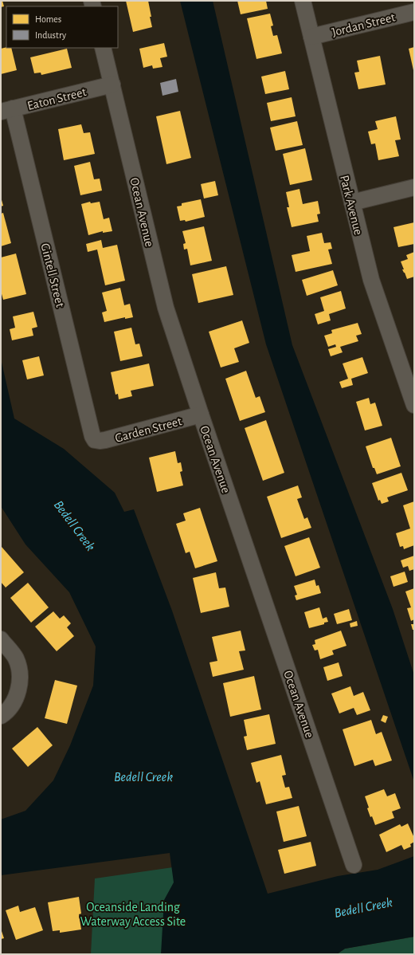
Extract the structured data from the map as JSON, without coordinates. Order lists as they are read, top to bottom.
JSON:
{
  "streets": {
    "street": [
      "Jordan Street",
      "Eaton Street",
      "Park Avenue",
      "Ocean Avenue",
      "Gintell Street",
      "Garden Street"
    ]
  },
  "crossings": [
    ["Jordan Street", "Park Avenue"],
    ["Eaton Street", "Ocean Avenue"],
    ["Eaton Street", "Gintell Street"],
    ["Ocean Avenue", "Garden Street"],
    ["Gintell Street", "Garden Street"]
  ],
  "water": ["Bedell Creek"],
  "parks": ["Oceanside Landing Waterway Access Site"],
  "legend": ["Homes", "Industry"]
}
